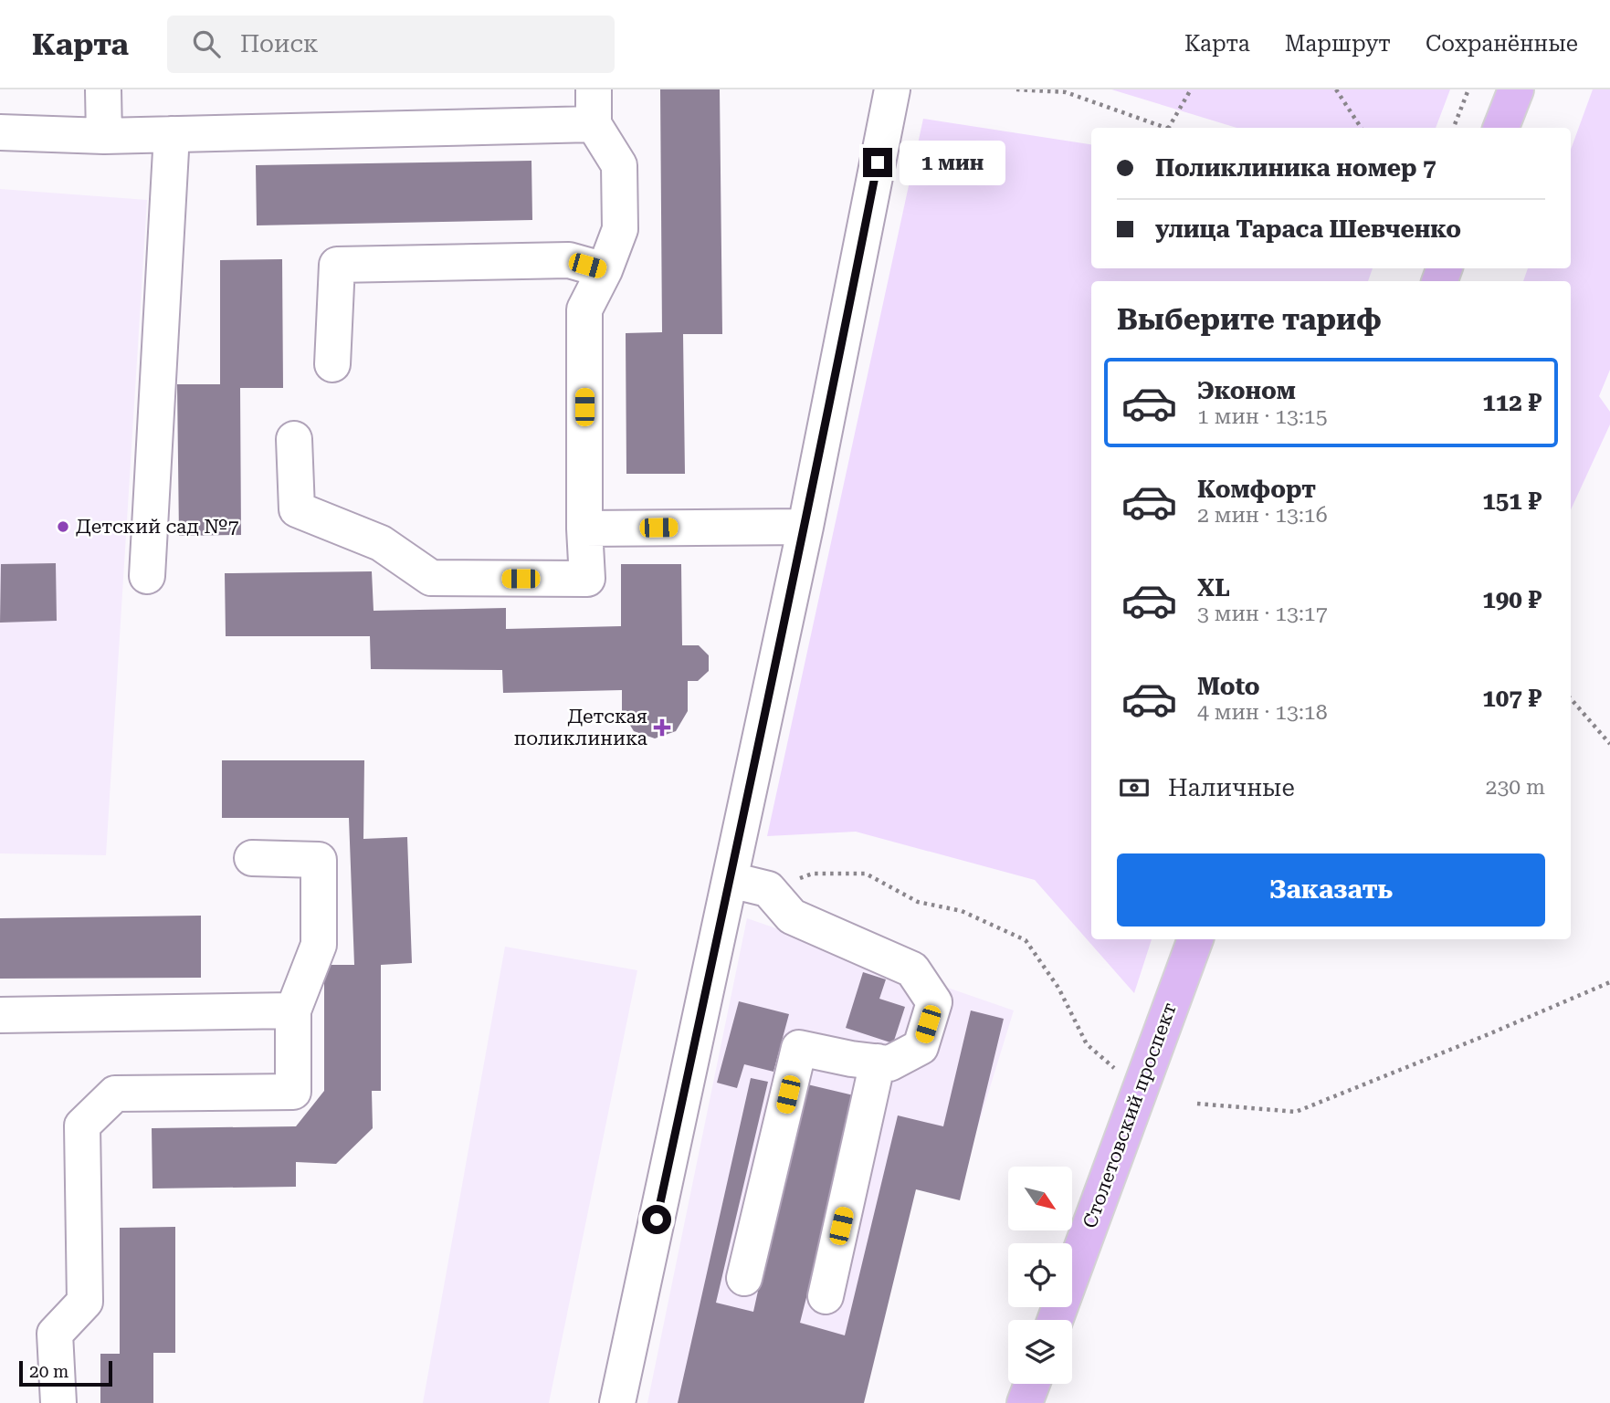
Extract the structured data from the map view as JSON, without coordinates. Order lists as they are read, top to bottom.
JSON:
{
  "streets": {
    "main road": ["Столетовский проспект"]
  },
  "places": {
    "other": ["Детский сад №7"],
    "health": ["Детская поликлиника"]
  },
  "scale_bar": "20 m",
  "north": "bottom right",
  "page": {
    "header": "Карта",
    "search": "Поиск",
    "nav": ["Карта", "Маршрут", "Сохранённые"],
    "banner": ["Поликлиника номер 7", "улица Тараса Шевченко"],
    "bubble": "1 мин",
    "heading": "Выберите тариф",
    "list": [
      {
        "name": "Эконом",
        "note": "1 мин · 13:15",
        "value": "112 ₽"
      },
      {
        "name": "Комфорт",
        "note": "2 мин · 13:16",
        "value": "151 ₽"
      },
      {
        "name": "XL",
        "note": "3 мин · 13:17",
        "value": "190 ₽"
      },
      {
        "name": "Moto",
        "note": "4 мин · 13:18",
        "value": "107 ₽"
      }
    ],
    "pay": ["Наличные", "230 m"],
    "buttons": "Заказать",
    "scale": "20 m"
  }
}
